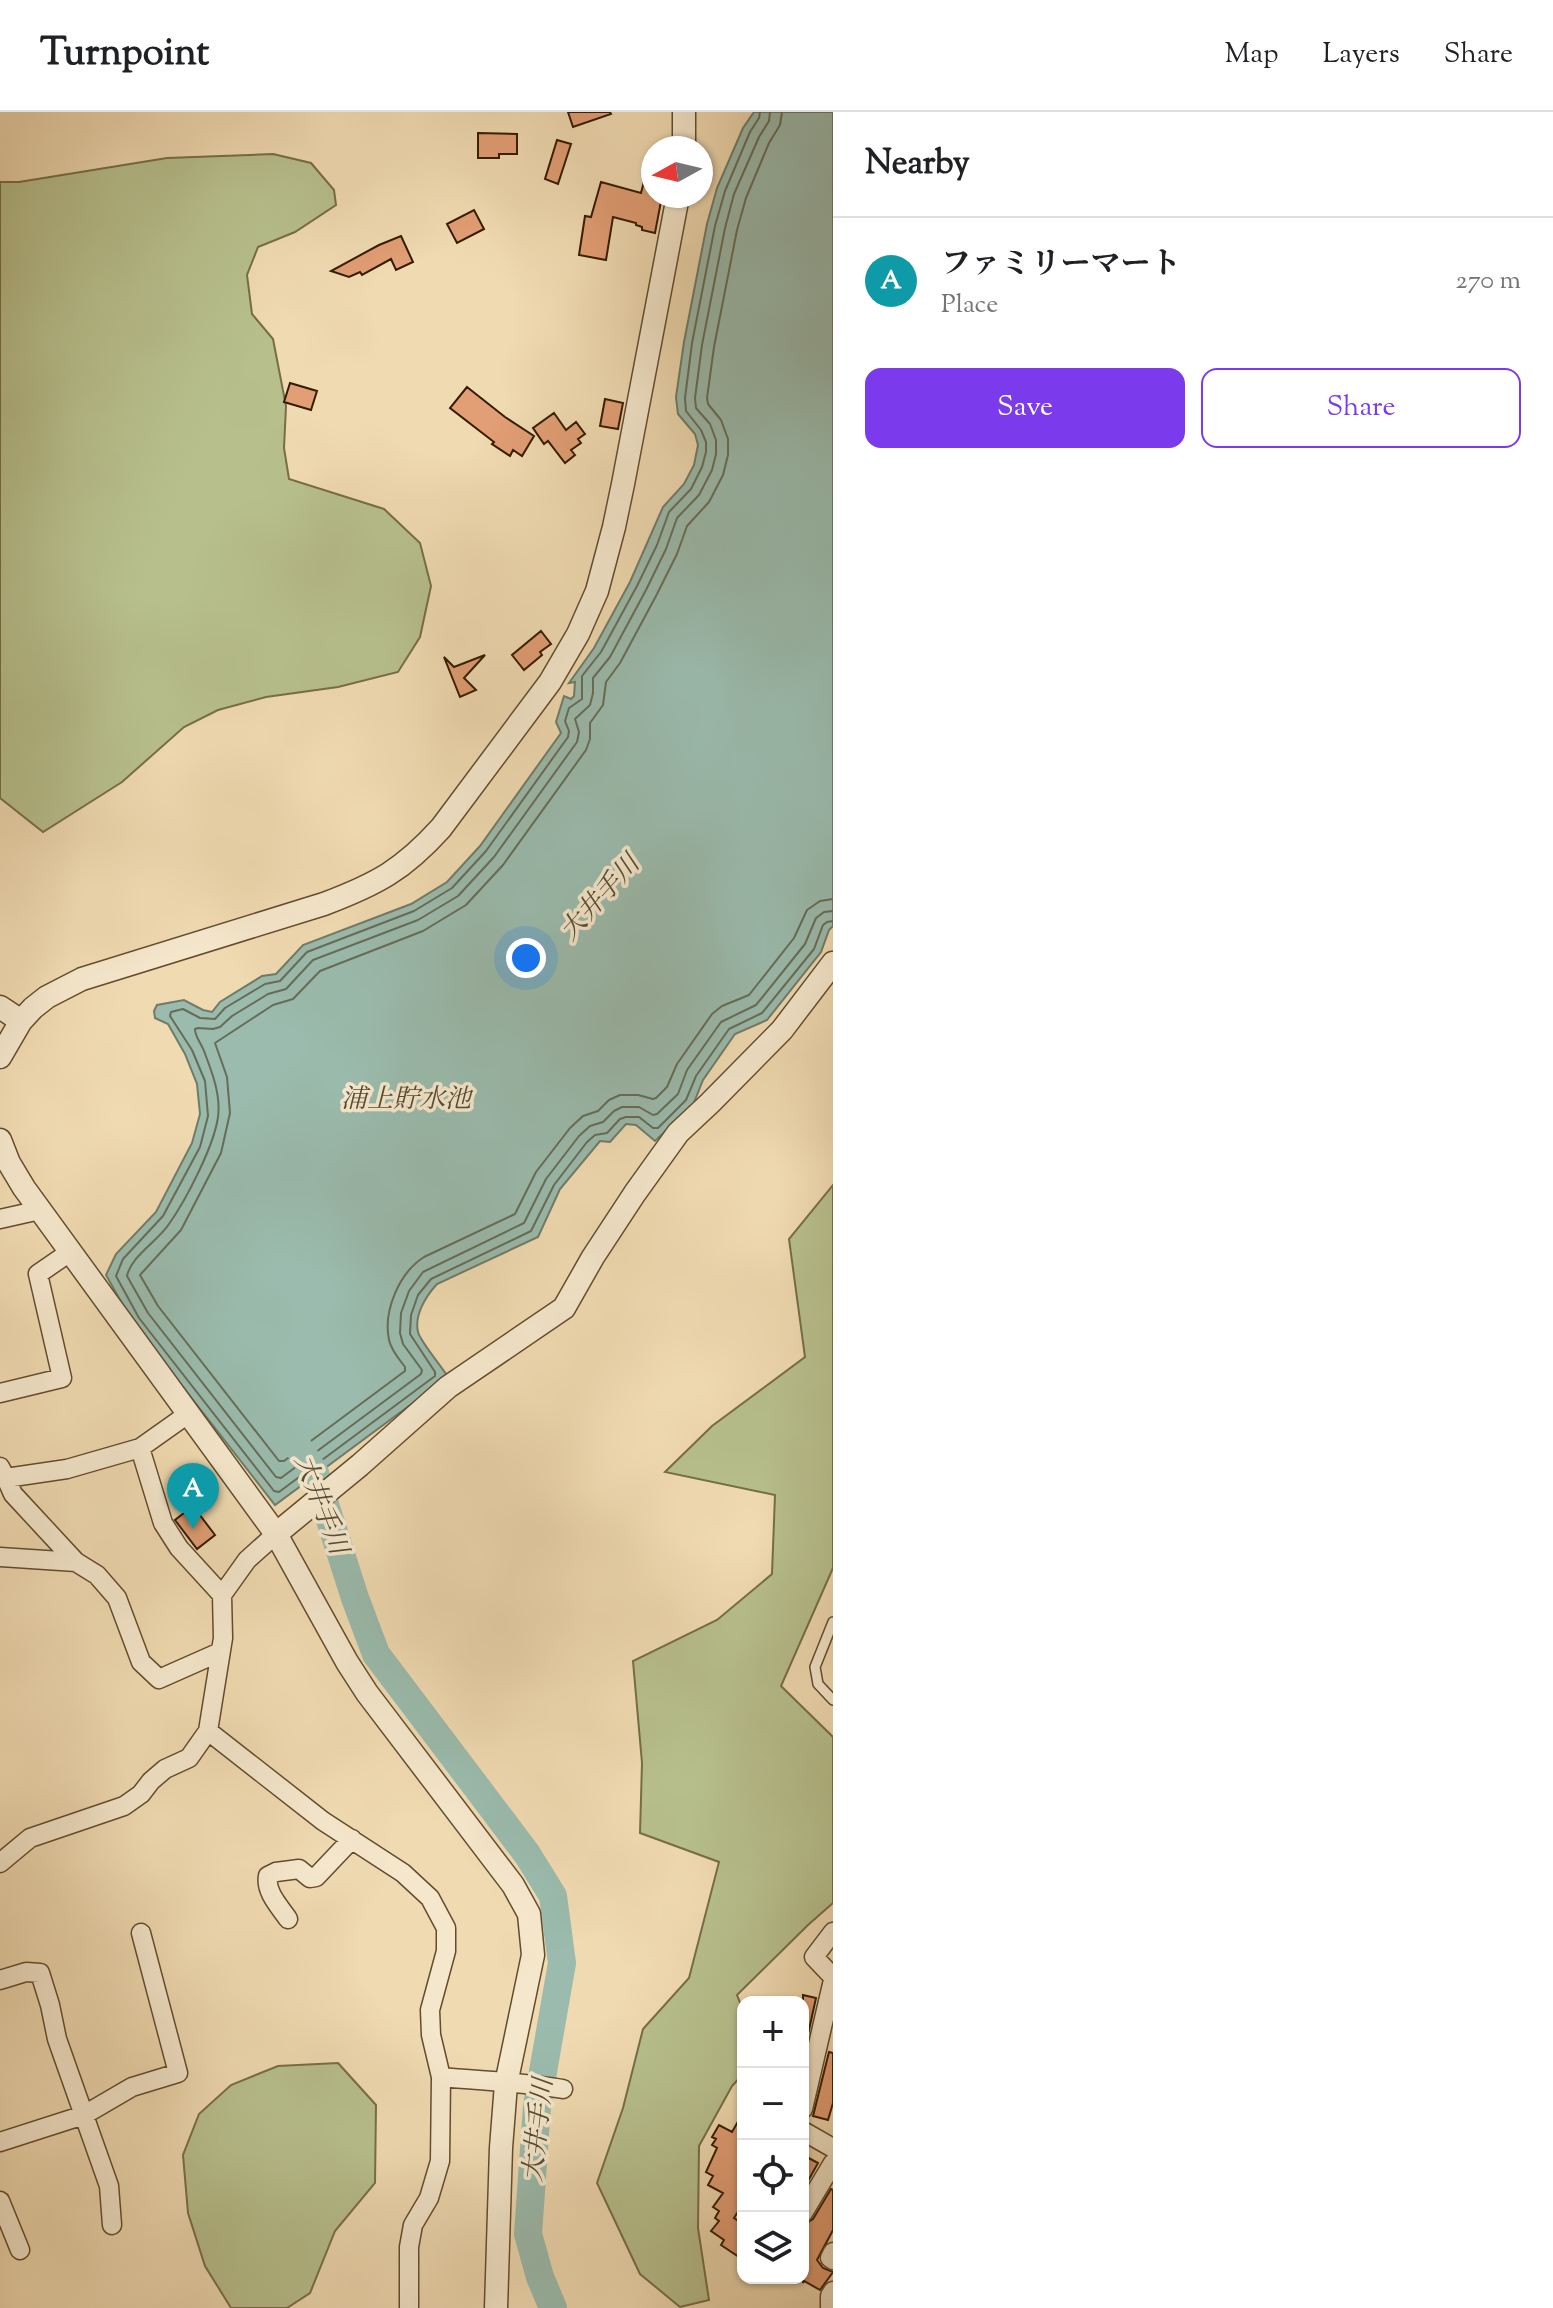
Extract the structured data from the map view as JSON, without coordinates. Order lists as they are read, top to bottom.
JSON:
{
  "water": ["大井手川", "浦上貯水池"],
  "north": "left",
  "page": {
    "header": "Turnpoint",
    "nav": ["Map", "Layers", "Share"],
    "heading": "Nearby",
    "list": [
      {
        "mark": "A",
        "name": "ファミリーマート",
        "note": "Place",
        "value": "270 m"
      }
    ],
    "buttons": ["Save", "Share"],
    "pins": "A",
    "map_buttons": ["+", "−"]
  }
}
